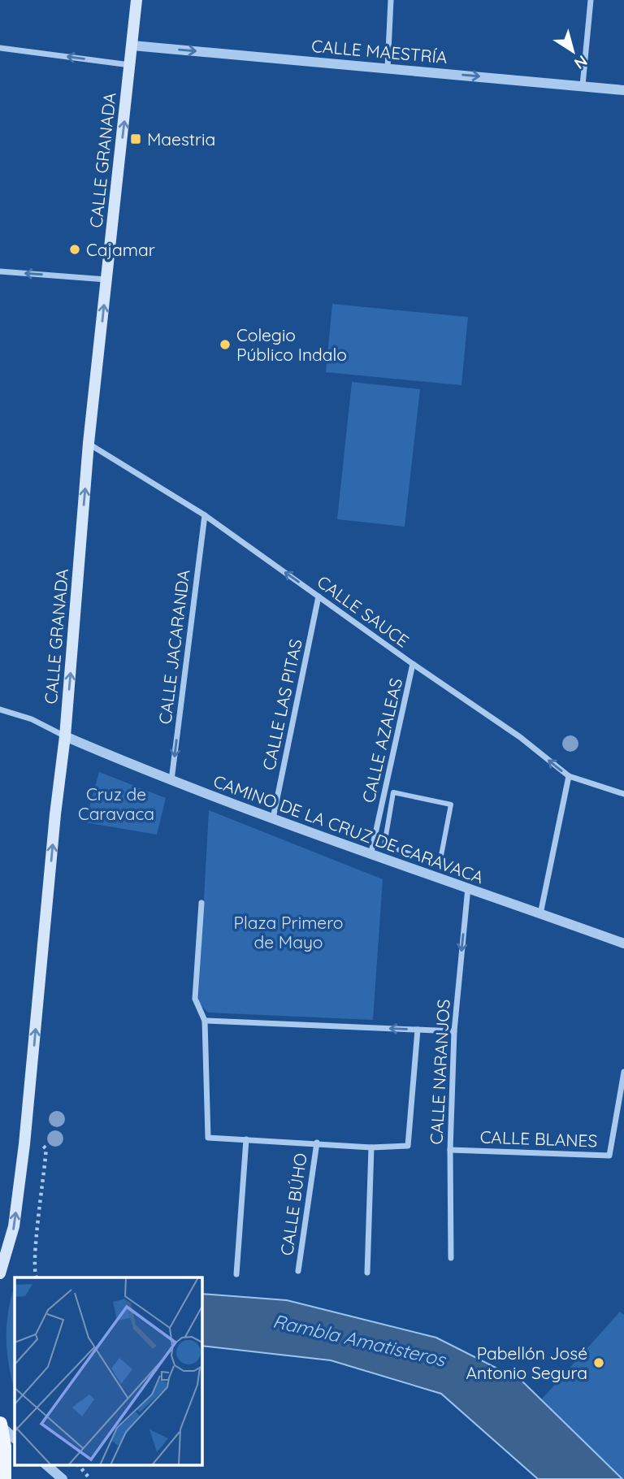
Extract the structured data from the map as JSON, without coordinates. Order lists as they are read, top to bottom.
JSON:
{
  "streets": {
    "main road": ["CALLE GRANADA"],
    "street": [
      "CALLE MAESTRÍA",
      "CALLE SAUCE",
      "CALLE JACARANDA",
      "CALLE LAS PITAS",
      "CALLE AZALEAS",
      "CAMINO DE LA CRUZ DE CARAVACA",
      "CALLE NARANJOS",
      "CALLE BLANES",
      "CALLE BÚHO"
    ]
  },
  "crossings": [
    ["CALLE MAESTRÍA", "CALLE GRANADA"],
    ["CALLE GRANADA", "CALLE SAUCE"],
    ["CALLE GRANADA", "CAMINO DE LA CRUZ DE CARAVACA"],
    ["CALLE SAUCE", "CALLE JACARANDA"],
    ["CALLE SAUCE", "CALLE LAS PITAS"],
    ["CALLE SAUCE", "CALLE AZALEAS"],
    ["CALLE JACARANDA", "CAMINO DE LA CRUZ DE CARAVACA"],
    ["CALLE LAS PITAS", "CAMINO DE LA CRUZ DE CARAVACA"],
    ["CALLE AZALEAS", "CAMINO DE LA CRUZ DE CARAVACA"],
    ["CAMINO DE LA CRUZ DE CARAVACA", "CALLE NARANJOS"],
    ["CALLE NARANJOS", "CALLE BLANES"]
  ],
  "one_way": [
    "CALLE MAESTRÍA",
    "CALLE GRANADA",
    "CALLE SAUCE",
    "CALLE JACARANDA",
    "CALLE NARANJOS"
  ],
  "water": ["Rambla Amatisteros"],
  "parks": ["Cruz de Caravaca", "Plaza Primero de Mayo"],
  "places": {
    "transit": ["Maestria"],
    "other": ["Cajamar", "Colegio Público Indalo", "Pabellón José Antonio Segura"]
  },
  "north": "bottom right"
}
